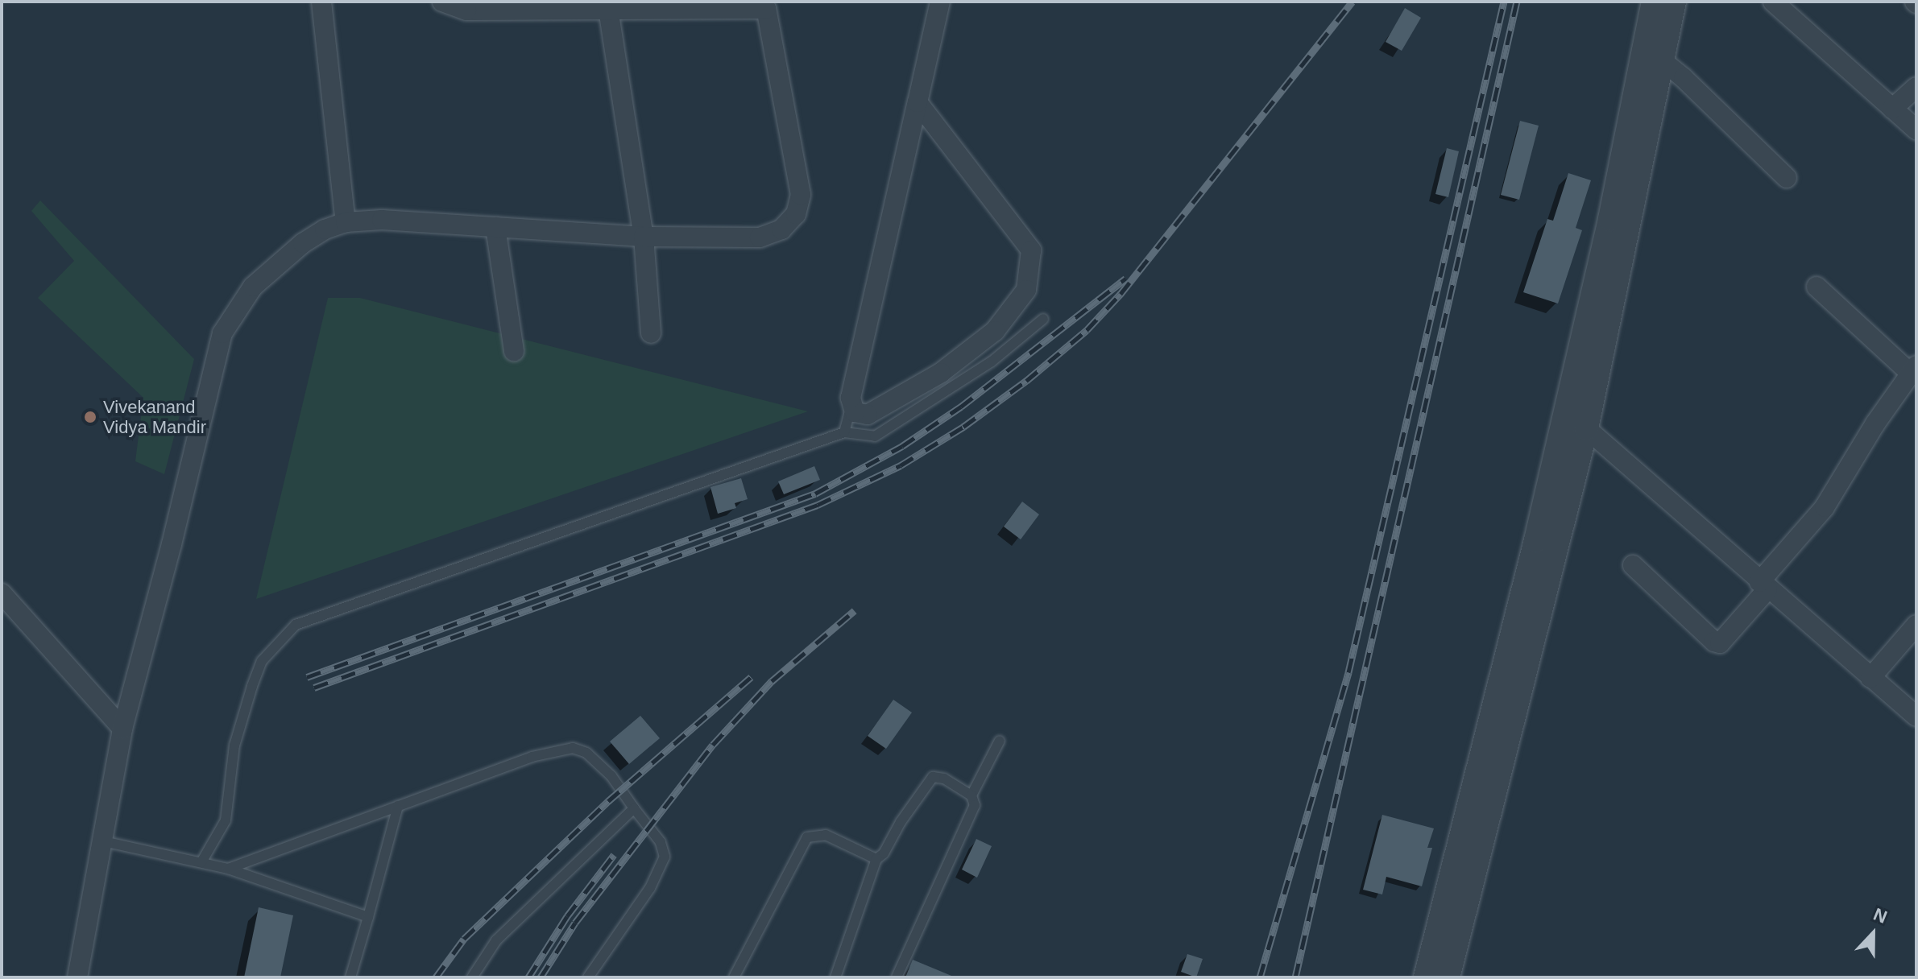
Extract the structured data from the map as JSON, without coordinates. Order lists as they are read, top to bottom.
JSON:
{
  "places": ["Vivekanand Vidya Mandir"],
  "north": "top"
}
